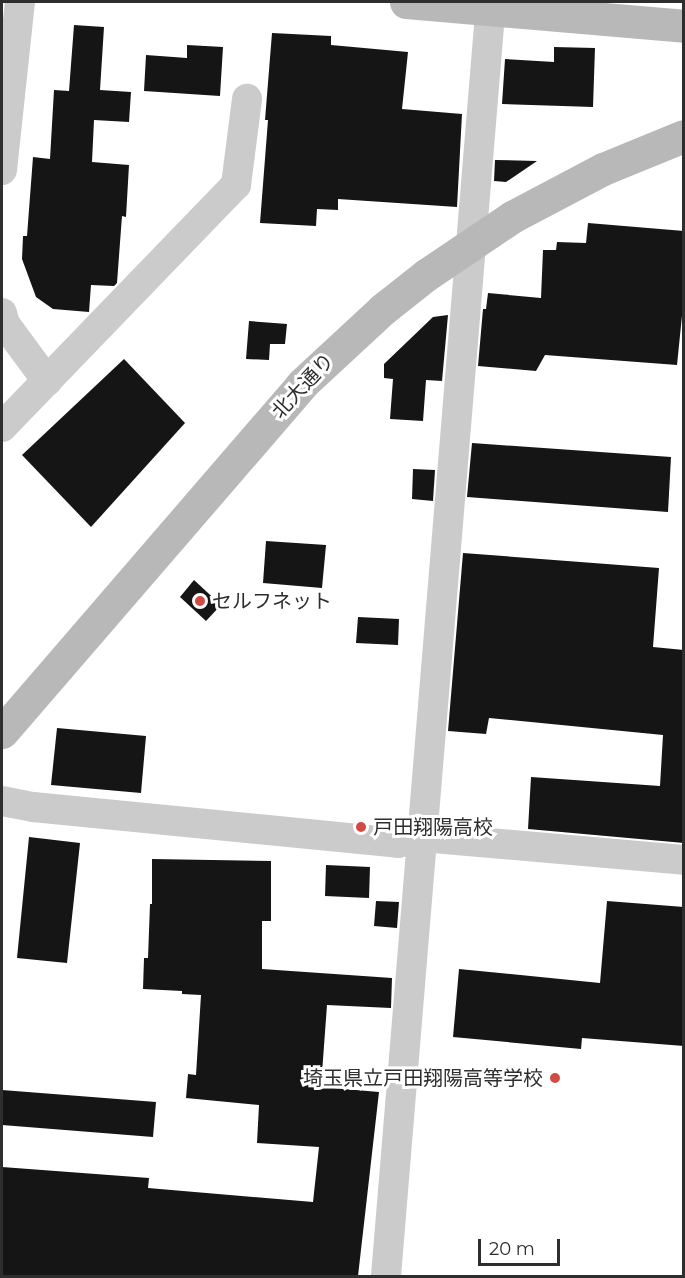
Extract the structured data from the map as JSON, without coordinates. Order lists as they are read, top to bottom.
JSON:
{
  "streets": {
    "street": ["北大通り"]
  },
  "places": ["セルフネット", "戸田翔陽高校", "埼玉県立戸田翔陽高等学校"],
  "scale_bar": "20 m"
}
